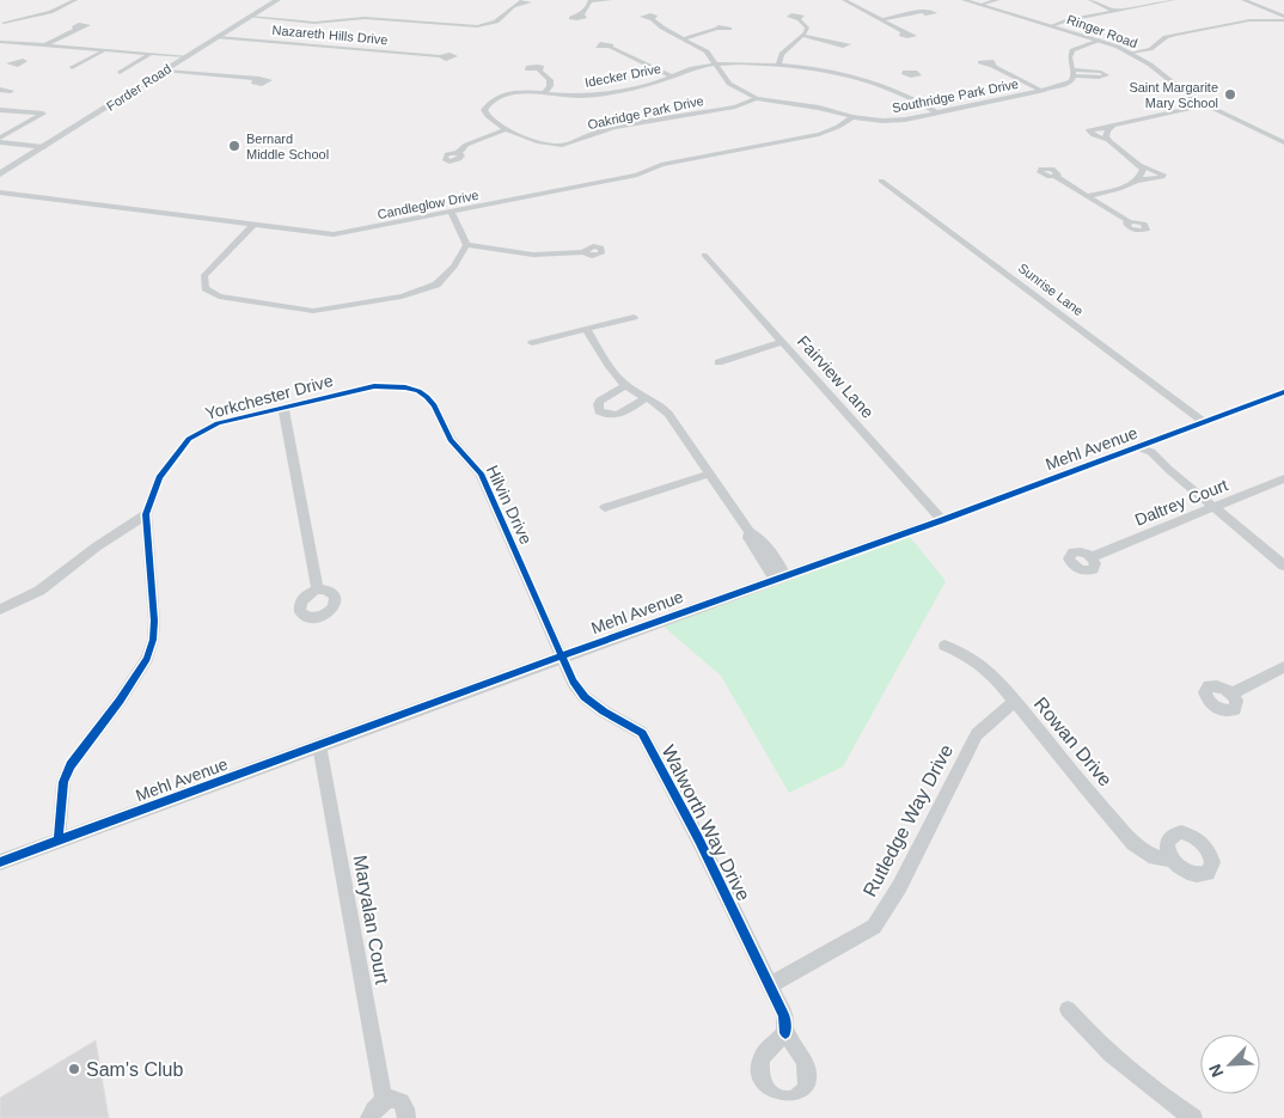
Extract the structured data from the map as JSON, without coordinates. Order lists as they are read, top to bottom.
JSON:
{
  "streets": {
    "main road": ["Forder Road"],
    "street": [
      "Ringer Road",
      "Nazareth Hills Drive",
      "Idecker Drive",
      "Southridge Park Drive",
      "Oakridge Park Drive",
      "Candleglow Drive",
      "Sunrise Lane",
      "Fairview Lane",
      "Yorkchester Drive",
      "Mehl Avenue",
      "Daltrey Court",
      "Hilvin Drive",
      "Rowan Drive",
      "Rutledge Way Drive",
      "Walworth Way Drive",
      "Maryalan Court"
    ]
  },
  "crossings": [
    ["Ringer Road", "Southridge Park Drive"],
    ["Nazareth Hills Drive", "Forder Road"],
    ["Idecker Drive", "Southridge Park Drive"],
    ["Idecker Drive", "Oakridge Park Drive"],
    ["Southridge Park Drive", "Oakridge Park Drive"],
    ["Southridge Park Drive", "Candleglow Drive"],
    ["Sunrise Lane", "Mehl Avenue"],
    ["Fairview Lane", "Mehl Avenue"],
    ["Yorkchester Drive", "Mehl Avenue"],
    ["Yorkchester Drive", "Hilvin Drive"],
    ["Mehl Avenue", "Hilvin Drive"],
    ["Mehl Avenue", "Walworth Way Drive"],
    ["Mehl Avenue", "Maryalan Court"],
    ["Hilvin Drive", "Walworth Way Drive"],
    ["Rowan Drive", "Rutledge Way Drive"],
    ["Rutledge Way Drive", "Walworth Way Drive"]
  ],
  "places": ["Saint Margarite Mary School", "Bernard Middle School", "Sam's Club"],
  "north": "bottom left"
}
